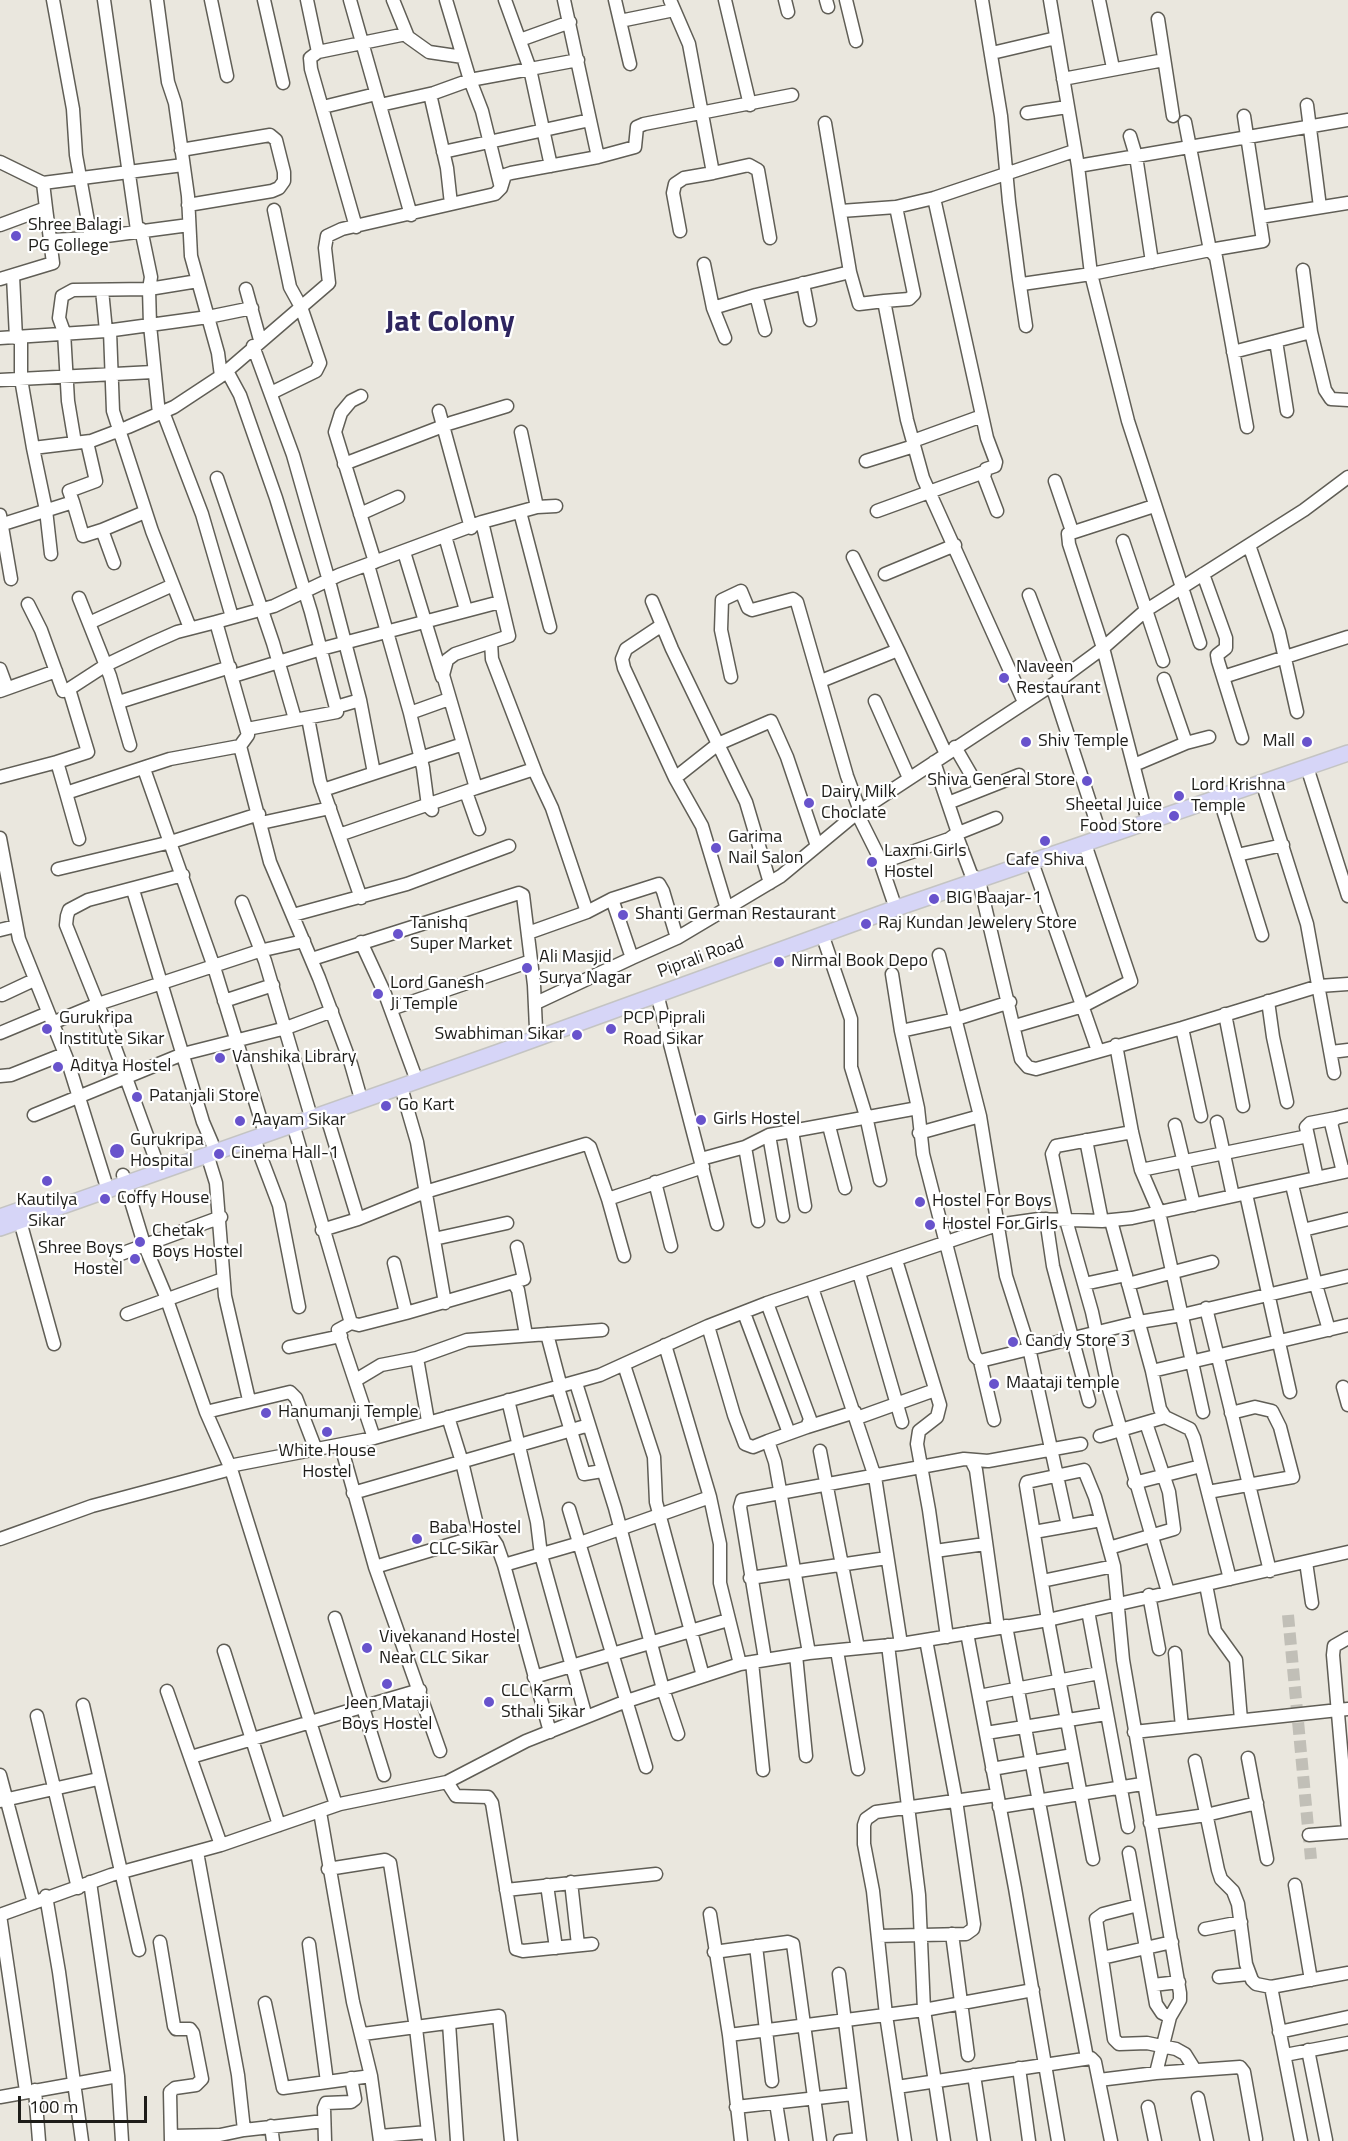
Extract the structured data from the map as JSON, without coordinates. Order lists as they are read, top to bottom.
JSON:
{
  "streets": {
    "main road": ["Piprali Road"]
  },
  "districts": ["Jat Colony"],
  "places": [
    "Shree Balagi PG College",
    "Naveen Restaurant",
    "Shiv Temple",
    "Mall",
    "Shiva General Store",
    "Lord Krishna Temple",
    "Dairy Milk Choclate",
    "Sheetal Juice Food Store",
    "Cafe Shiva",
    "Garima Nail Salon",
    "Laxmi Girls Hostel",
    "BIG Baajar-1",
    "Shanti German Restaurant",
    "Raj Kundan Jewelery Store",
    "Tanishq Super Market",
    "Nirmal Book Depo",
    "Ali Masjid Surya Nagar",
    "Lord Ganesh Ji Temple",
    "Gurukripa Institute Sikar",
    "PCP Piprali Road Sikar",
    "Swabhiman Sikar",
    "Vanshika Library",
    "Aditya Hostel",
    "Patanjali Store",
    "Go Kart",
    "Girls Hostel",
    "Aayam Sikar",
    "Gurukripa Hospital",
    "Cinema Hall-1",
    "Kautilya Sikar",
    "Coffy House",
    "Hostel For Boys",
    "Hostel For Girls",
    "Chetak Boys Hostel",
    "Shree Boys Hostel",
    "Candy Store 3",
    "Maataji temple",
    "Hanumanji Temple",
    "White House Hostel",
    "Baba Hostel CLC Sikar",
    "Vivekanand Hostel Near CLC Sikar",
    "Jeen Mataji Boys Hostel",
    "CLC Karm Sthali Sikar"
  ],
  "scale_bar": "100 m"
}
